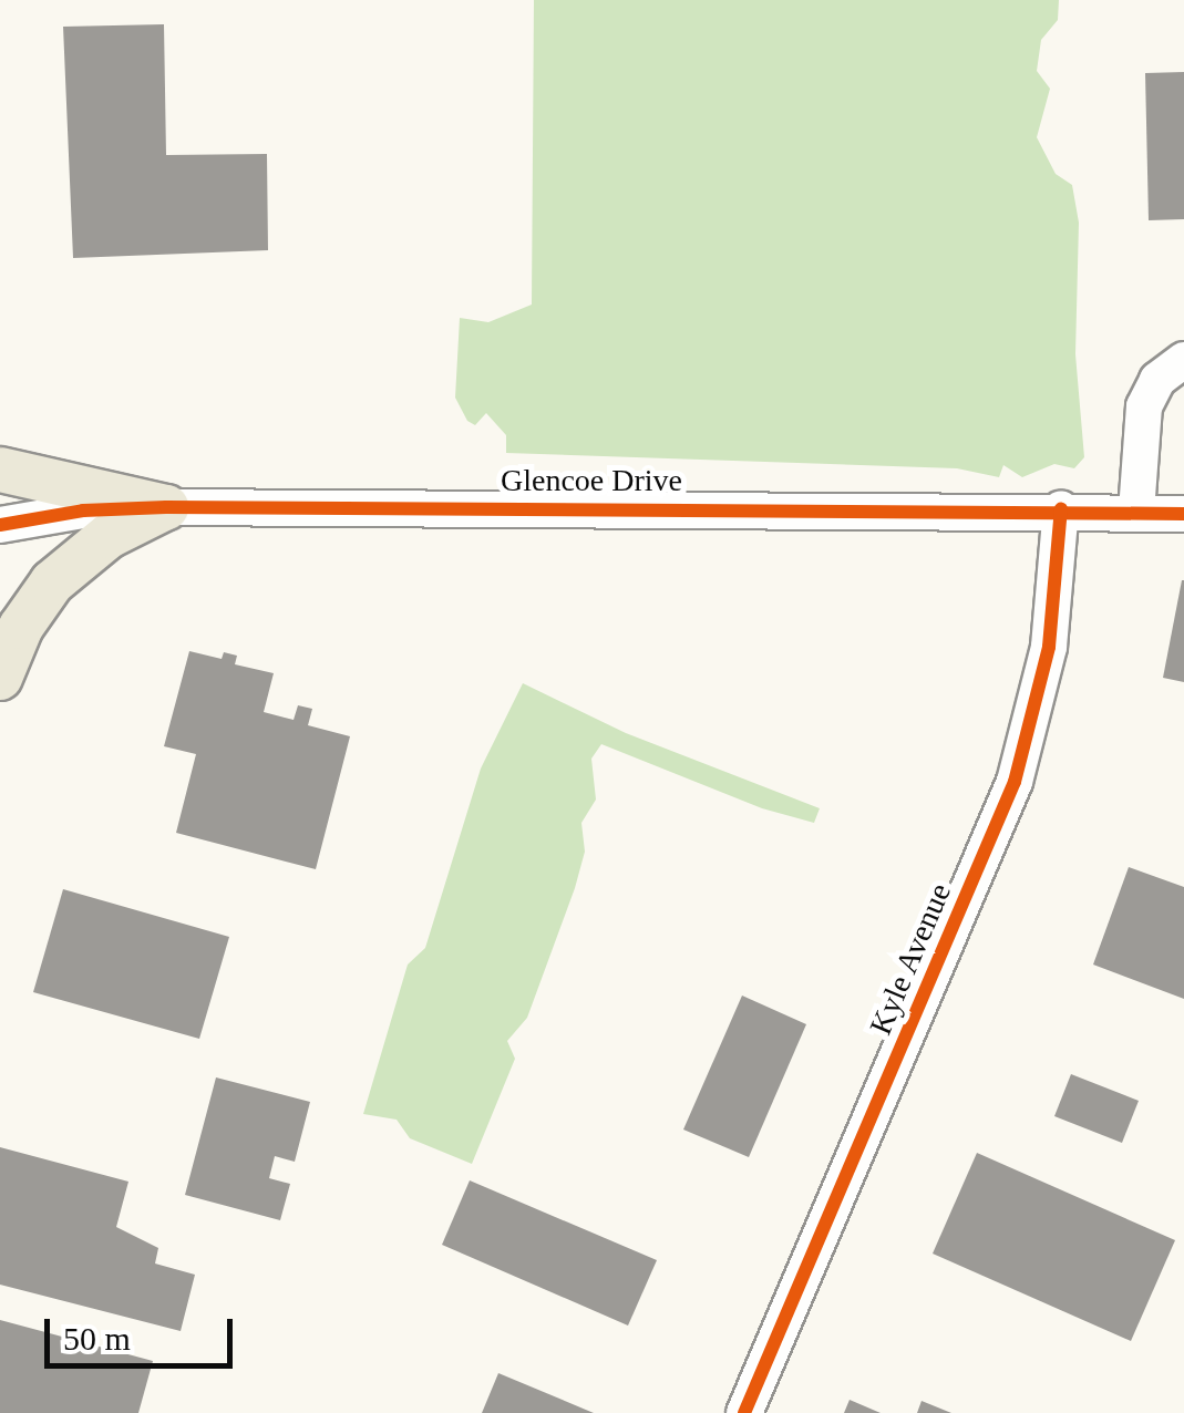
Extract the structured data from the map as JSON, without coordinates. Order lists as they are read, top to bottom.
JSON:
{
  "streets": {
    "street": ["Glencoe Drive", "Kyle Avenue"]
  },
  "crossings": [
    ["Glencoe Drive", "Kyle Avenue"]
  ],
  "scale_bar": "50 m"
}
